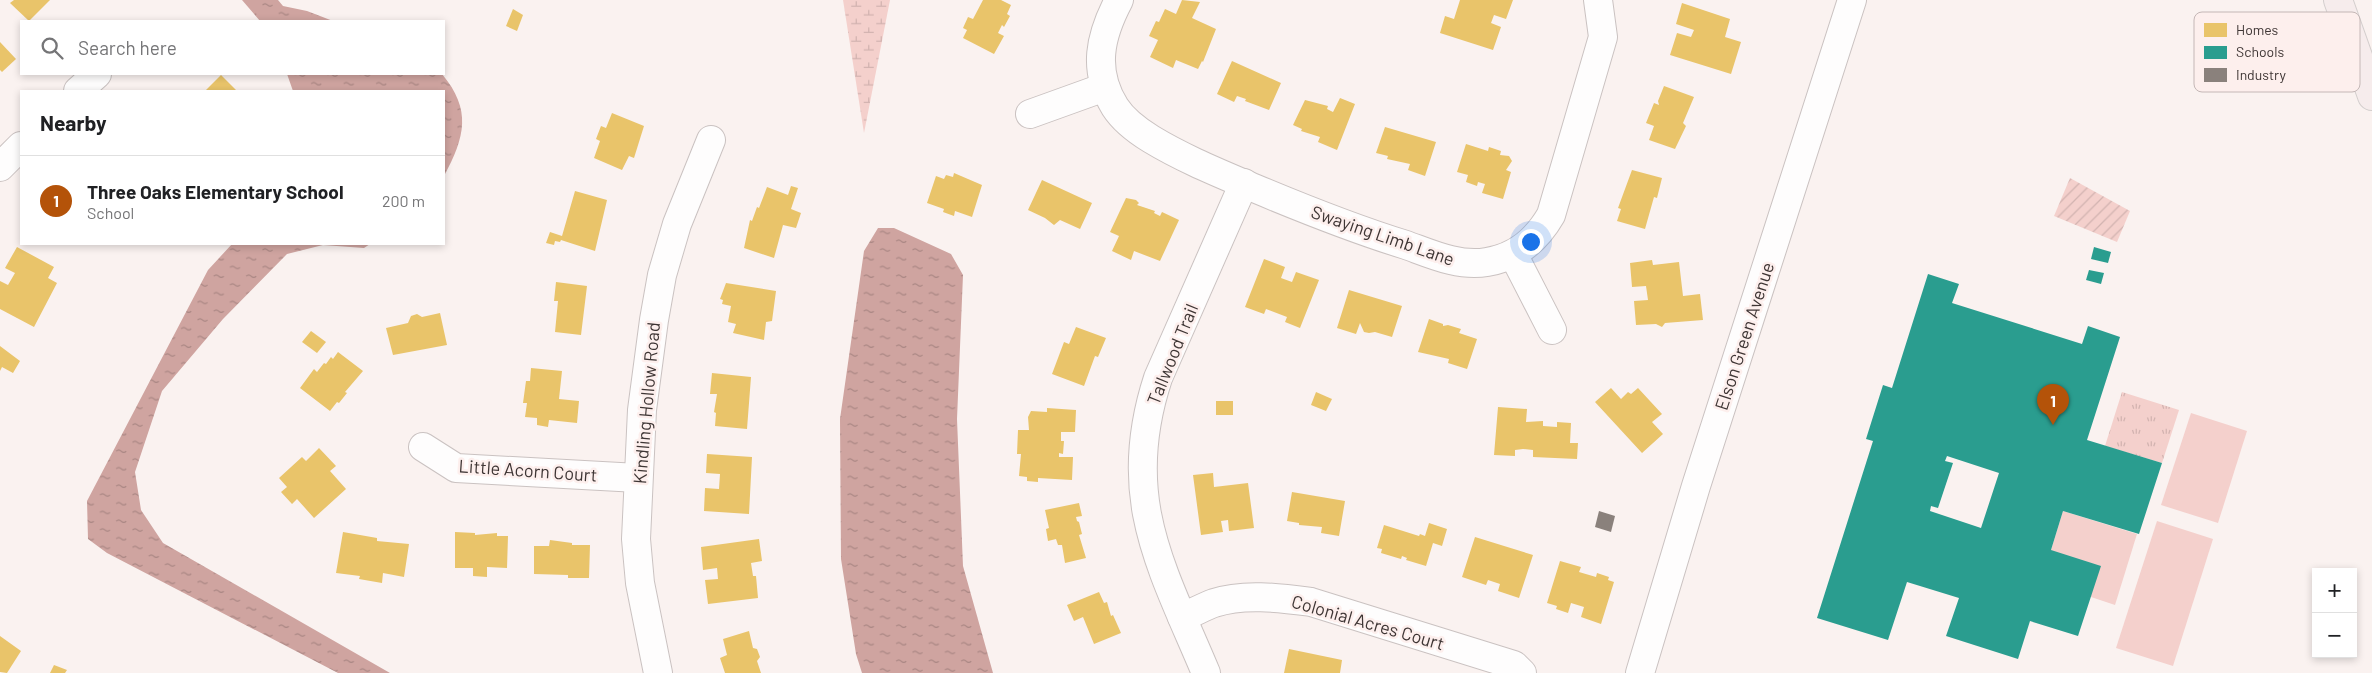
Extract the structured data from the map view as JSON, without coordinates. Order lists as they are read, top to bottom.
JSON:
{
  "streets": {
    "street": [
      "Swaying Limb Lane",
      "Elson Green Avenue",
      "Tallwood Trail",
      "Kindling Hollow Road",
      "Little Acorn Court",
      "Colonial Acres Court"
    ]
  },
  "crossings": [
    ["Swaying Limb Lane", "Tallwood Trail"],
    ["Tallwood Trail", "Colonial Acres Court"],
    ["Kindling Hollow Road", "Little Acorn Court"]
  ],
  "legend": ["Homes", "Schools", "Industry"],
  "page": {
    "search": "Search here",
    "heading": "Nearby",
    "list": [
      {
        "mark": "1",
        "name": "Three Oaks Elementary School",
        "note": "School",
        "value": "200 m"
      }
    ],
    "pins": "1",
    "map_buttons": ["+", "−"]
  }
}
